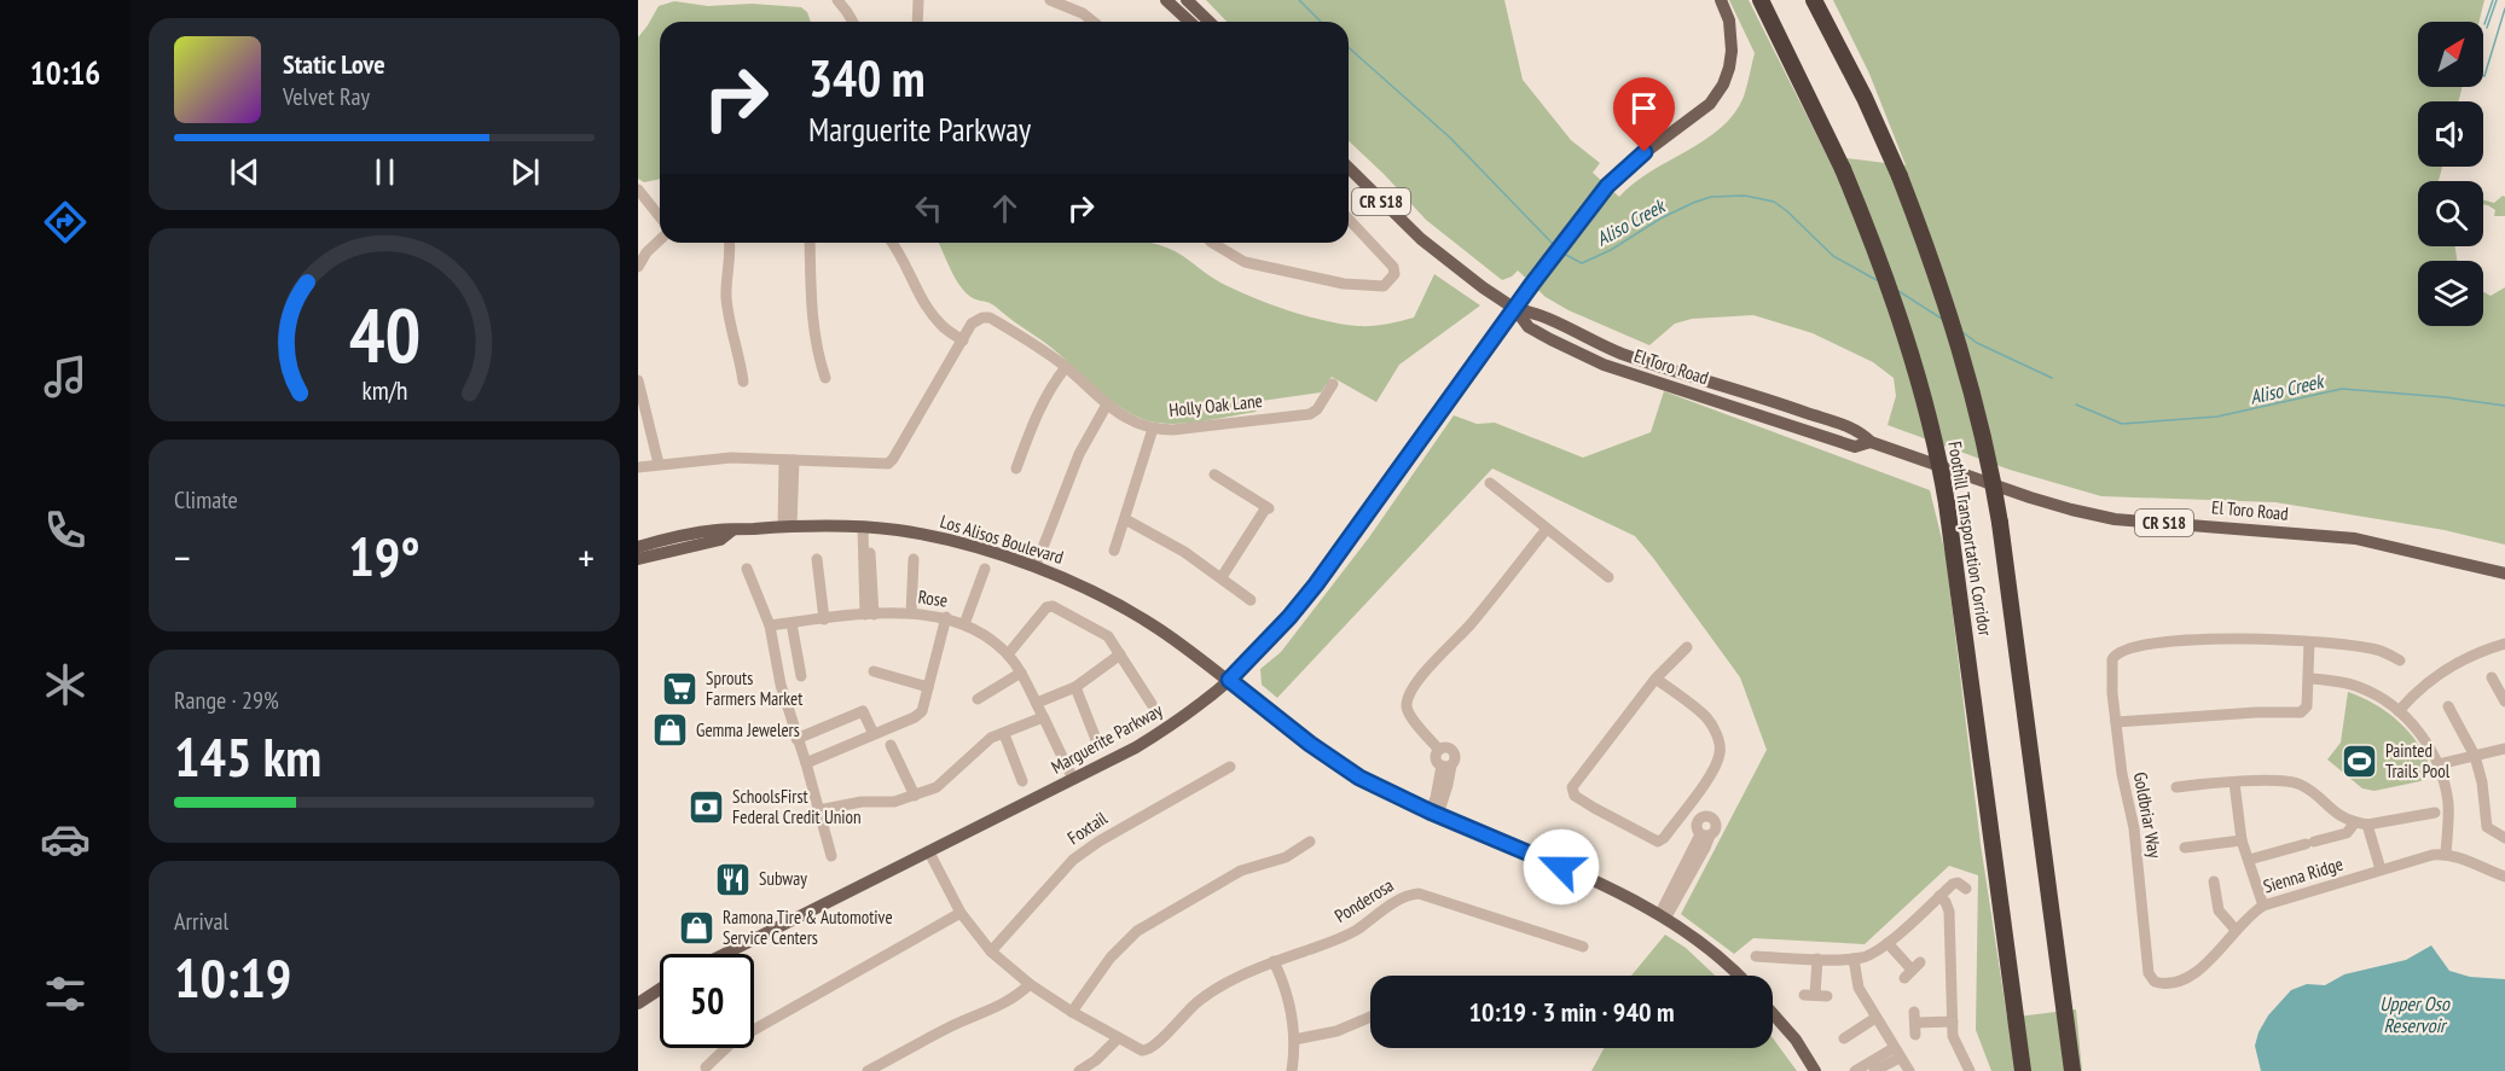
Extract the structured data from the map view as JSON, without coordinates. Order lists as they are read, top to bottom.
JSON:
{
  "streets": {
    "highway": ["Foothill Transportation Corridor"],
    "main road": [
      "CR S18",
      "El Toro Road",
      "Los Alisos Boulevard",
      "Marguerite Parkway"
    ],
    "street": [
      "Holly Oak Lane",
      "Rose",
      "Goldbriar Way",
      "Foxtail",
      "Sienna Ridge",
      "Ponderosa"
    ]
  },
  "crossings": [
    ["El Toro Road", "Marguerite Parkway"],
    ["Los Alisos Boulevard", "Marguerite Parkway"],
    ["Rose", "Marguerite Parkway"],
    ["Goldbriar Way", "Sienna Ridge"]
  ],
  "water": ["Aliso Creek", "Upper Oso Reservoir"],
  "places": {
    "supermarket": ["Sprouts Farmers Market"],
    "shop": ["Gemma Jewelers", "Ramona Tire & Automotive Service Centers"],
    "sports": ["Painted Trails Pool"],
    "bank": ["SchoolsFirst Federal Credit Union"],
    "restaurant": ["Subway"]
  },
  "north": "top right",
  "page": {
    "tabs": "10:16",
    "turn": ["340 m", "Marguerite Parkway"],
    "song": ["Static Love", "Velvet Ray"],
    "tile": [
      "Climate",
      ["Range · 29%", "145 km"],
      ["Arrival", "10:19"]
    ],
    "heat": ["−", "19°", "+"],
    "limit": "50",
    "trip": "10:19 · 3 min · 940 m",
    "gauge": ["40", "km/h"]
  }
}
